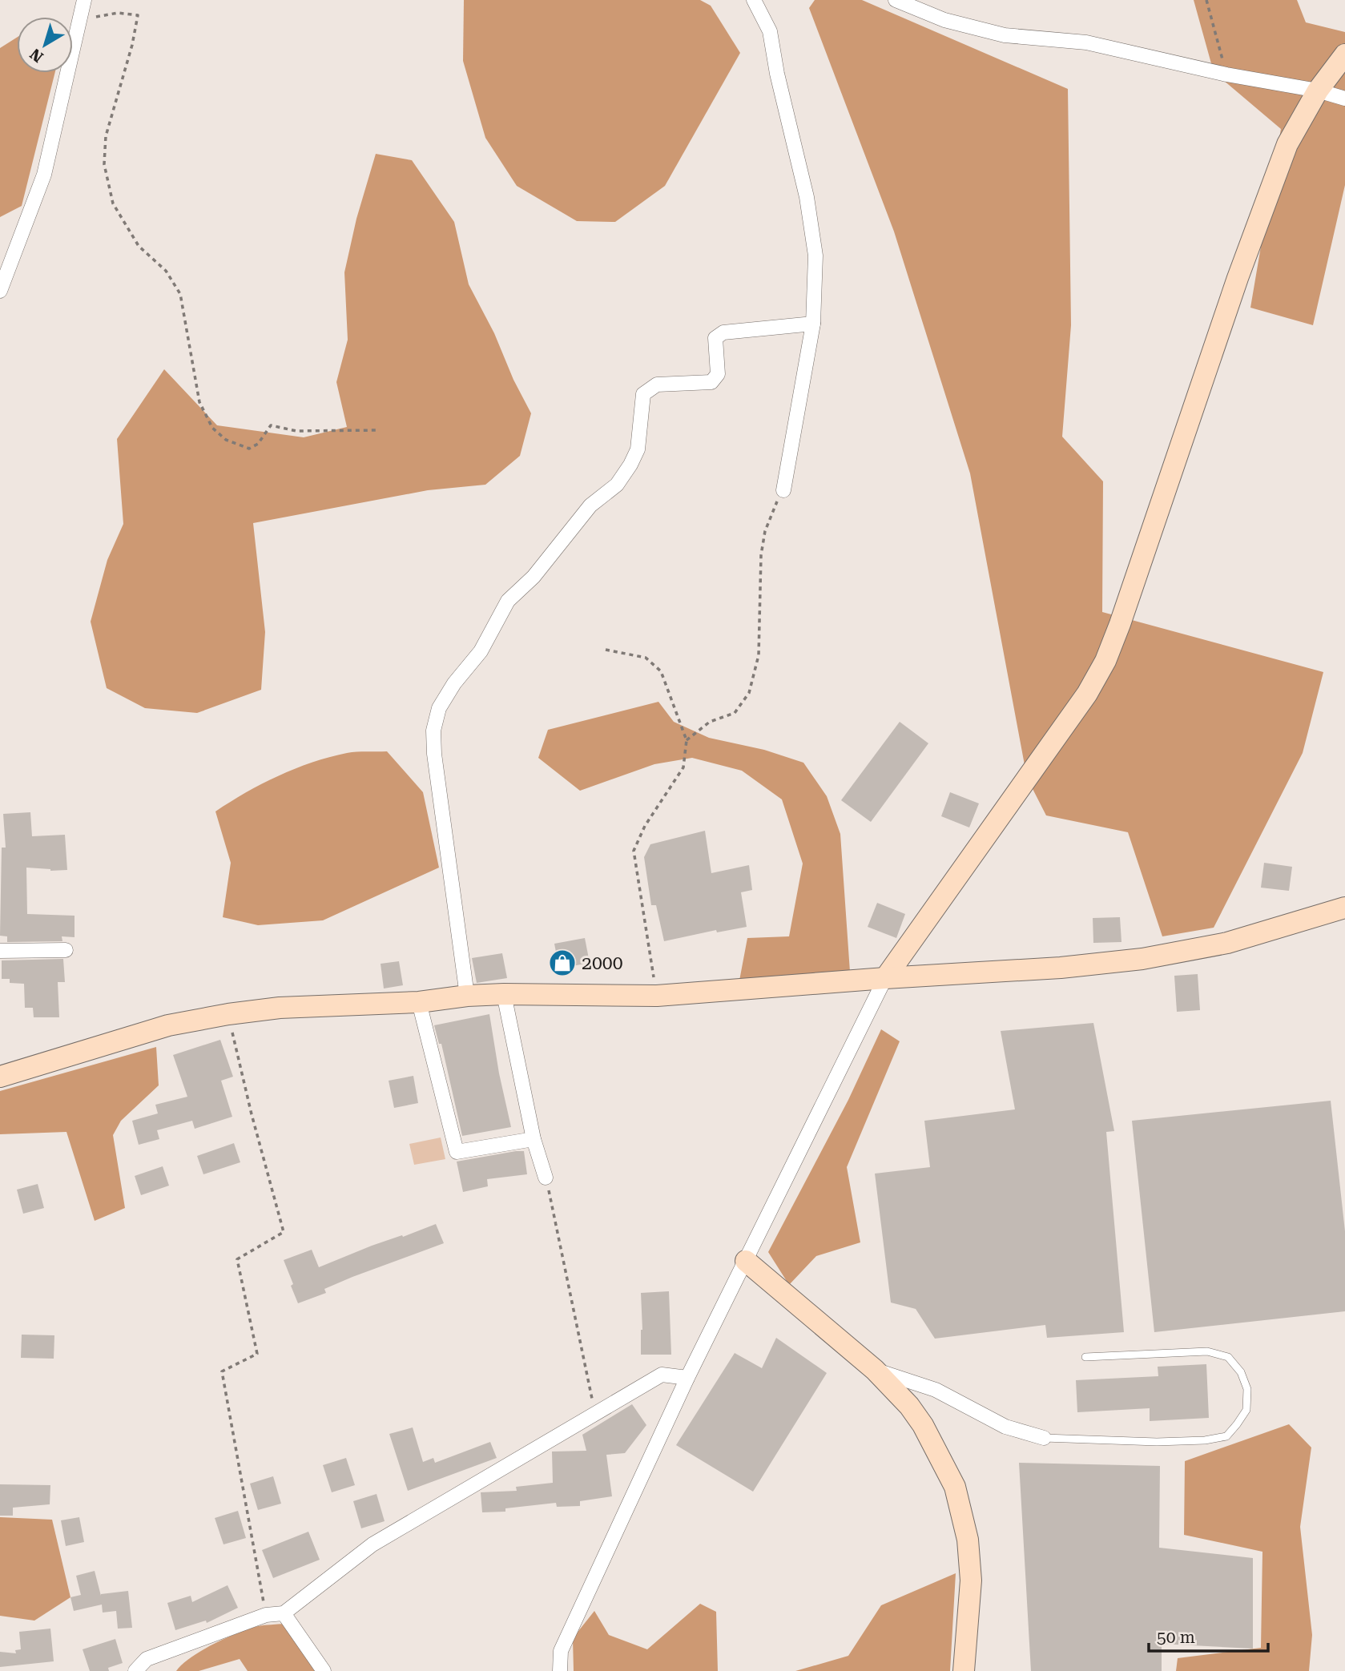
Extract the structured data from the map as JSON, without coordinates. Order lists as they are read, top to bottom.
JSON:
{
  "places": {
    "shop": ["2000"]
  },
  "scale_bar": "50 m",
  "north": "bottom left"
}
